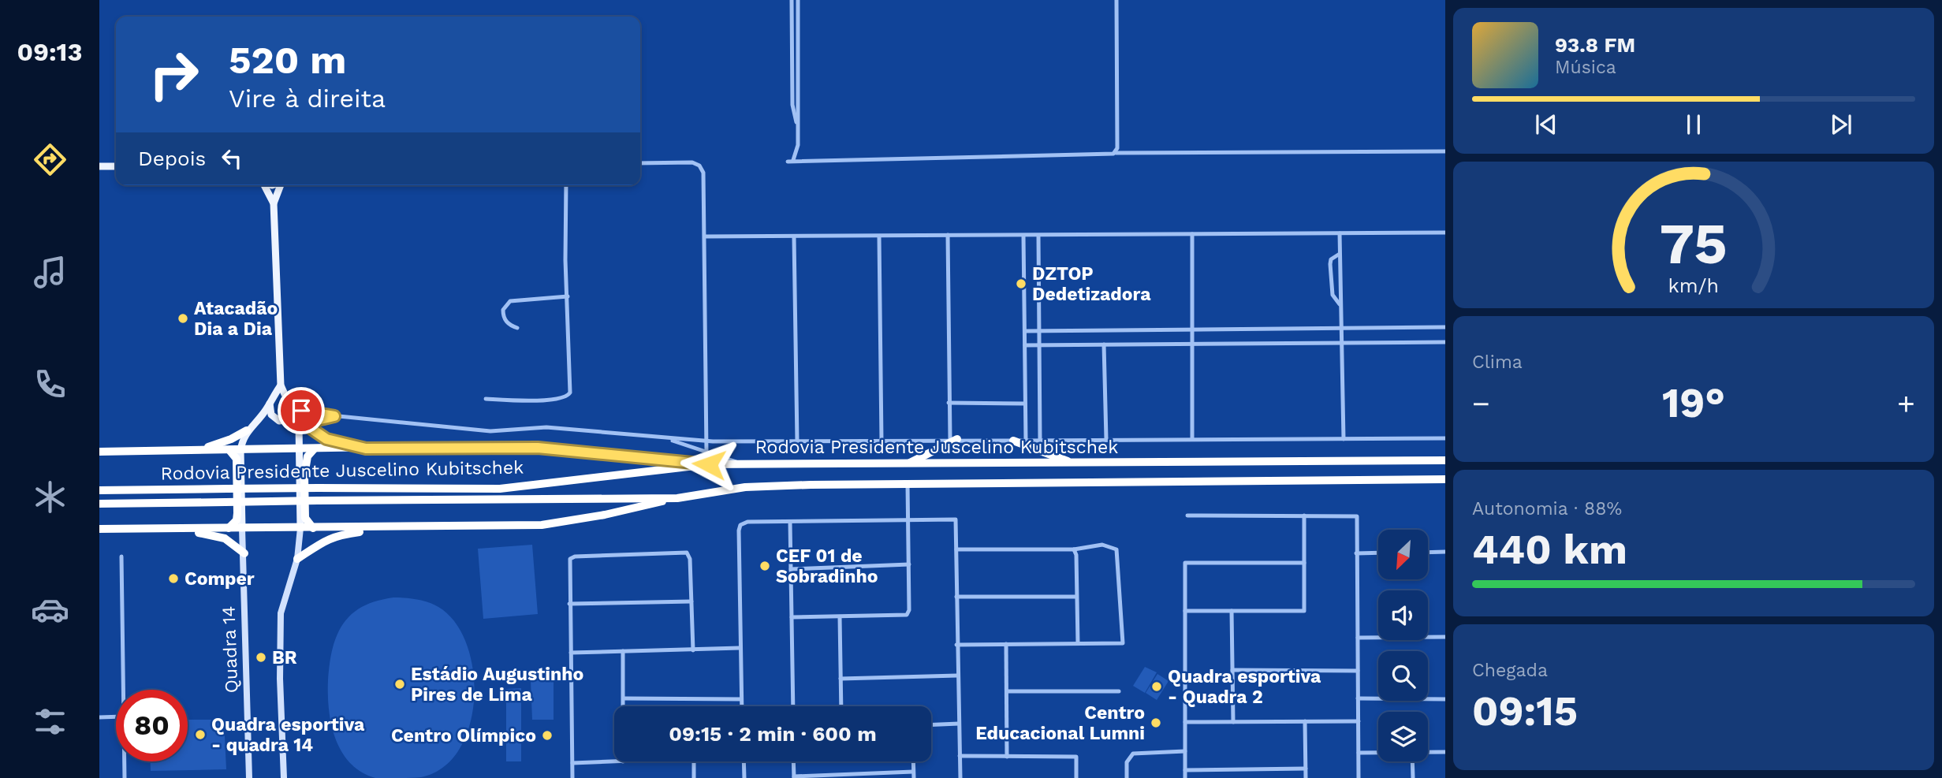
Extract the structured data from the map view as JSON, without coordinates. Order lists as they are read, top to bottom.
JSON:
{
  "streets": {
    "highway": ["Rodovia Presidente Juscelino Kubitschek"],
    "main road": ["Quadra 14"]
  },
  "places": [
    "DZTOP Dedetizadora",
    "Atacadão Dia a Dia",
    "CEF 01 de Sobradinho",
    "Comper",
    "BR",
    "Estádio Augustinho Pires de Lima",
    "Quadra esportiva - Quadra 2",
    "Centro Educacional Lumni",
    "Quadra esportiva - quadra 14",
    "Centro Olímpico"
  ],
  "north": "bottom left",
  "page": {
    "tabs": "09:13",
    "turn": ["520 m", "Vire à direita"],
    "song": ["93.8 FM", "Música"],
    "then": "Depois",
    "tile": [
      "Clima",
      ["Autonomia · 88%", "440 km"],
      ["Chegada", "09:15"]
    ],
    "heat": ["−", "19°", "+"],
    "limit": "80",
    "trip": "09:15 · 2 min · 600 m",
    "gauge": ["75", "km/h"]
  }
}
